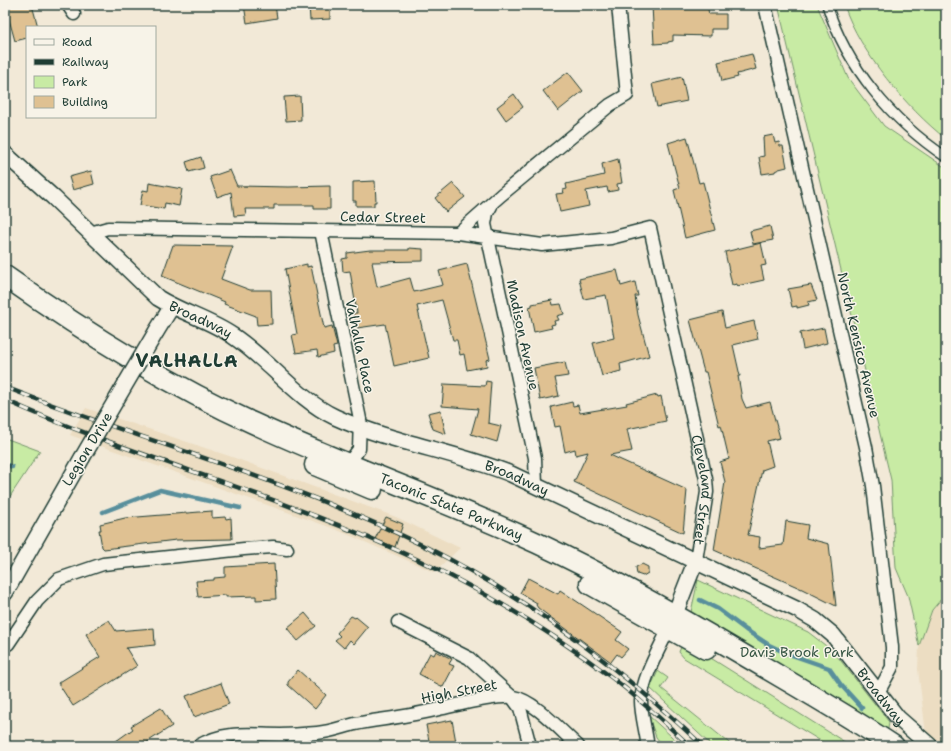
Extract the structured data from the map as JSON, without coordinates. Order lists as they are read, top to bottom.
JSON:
{
  "streets": {
    "highway": ["Taconic State Parkway"],
    "street": [
      "Cedar Street",
      "Broadway",
      "Madison Avenue",
      "North Kensico Avenue",
      "Valhalla Place",
      "Legion Drive",
      "Cleveland Street",
      "High Street"
    ]
  },
  "crossings": [
    ["Cedar Street", "Broadway"],
    ["Cedar Street", "Madison Avenue"],
    ["Cedar Street", "Valhalla Place"],
    ["Cedar Street", "Cleveland Street"],
    ["Broadway", "Madison Avenue"],
    ["Broadway", "North Kensico Avenue"],
    ["Broadway", "Valhalla Place"],
    ["Broadway", "Legion Drive"],
    ["Broadway", "Cleveland Street"],
    ["Valhalla Place", "Taconic State Parkway"],
    ["Cleveland Street", "Taconic State Parkway"]
  ],
  "districts": ["VALHALLA"],
  "parks": ["Davis Brook Park"],
  "legend": [
    "Road",
    "Railway",
    "Park",
    "Building"
  ]
}
